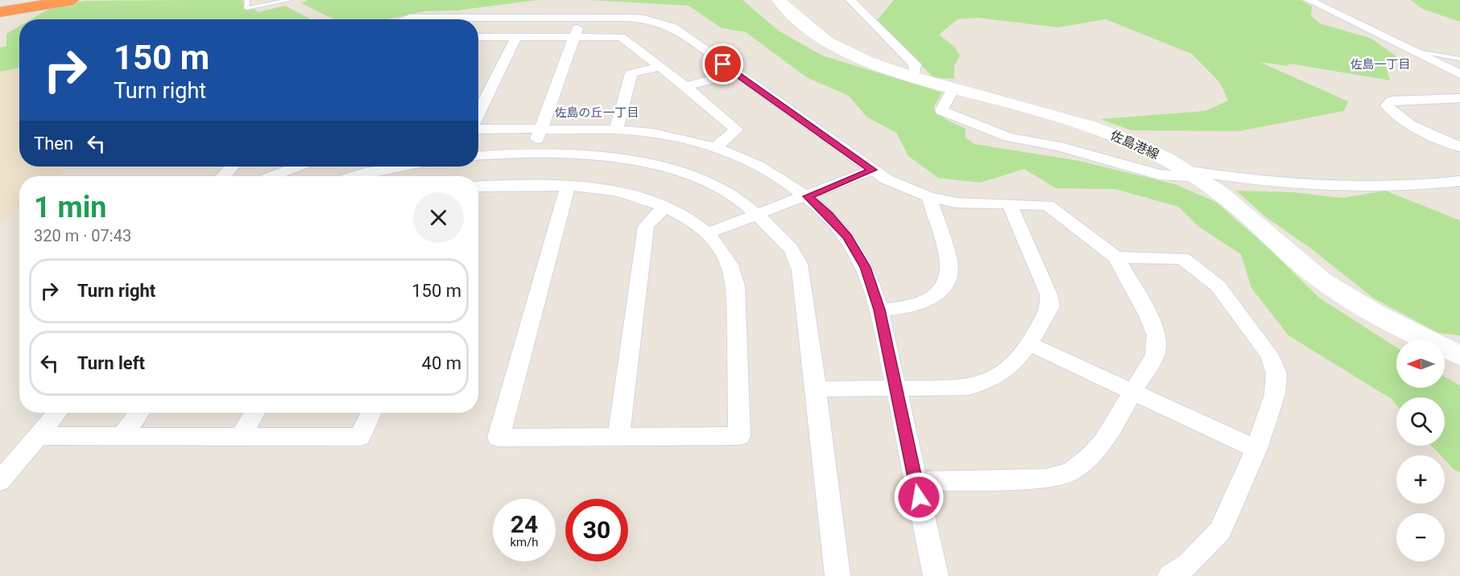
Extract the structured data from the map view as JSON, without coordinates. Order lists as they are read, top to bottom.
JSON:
{
  "streets": {
    "main road": ["佐島港線"]
  },
  "districts": ["佐島一丁目", "佐島の丘一丁目"],
  "north": "left",
  "page": {
    "turn": ["150 m", "Turn right"],
    "then": "Then",
    "heading": ["1 min", "320 m · 07:43"],
    "list": [
      {
        "name": "Turn right",
        "value": "150 m"
      },
      {
        "name": "Turn left",
        "value": "40 m"
      }
    ],
    "map_buttons": ["+", "−"],
    "speed": "24 km/h",
    "limit": "30"
  }
}
